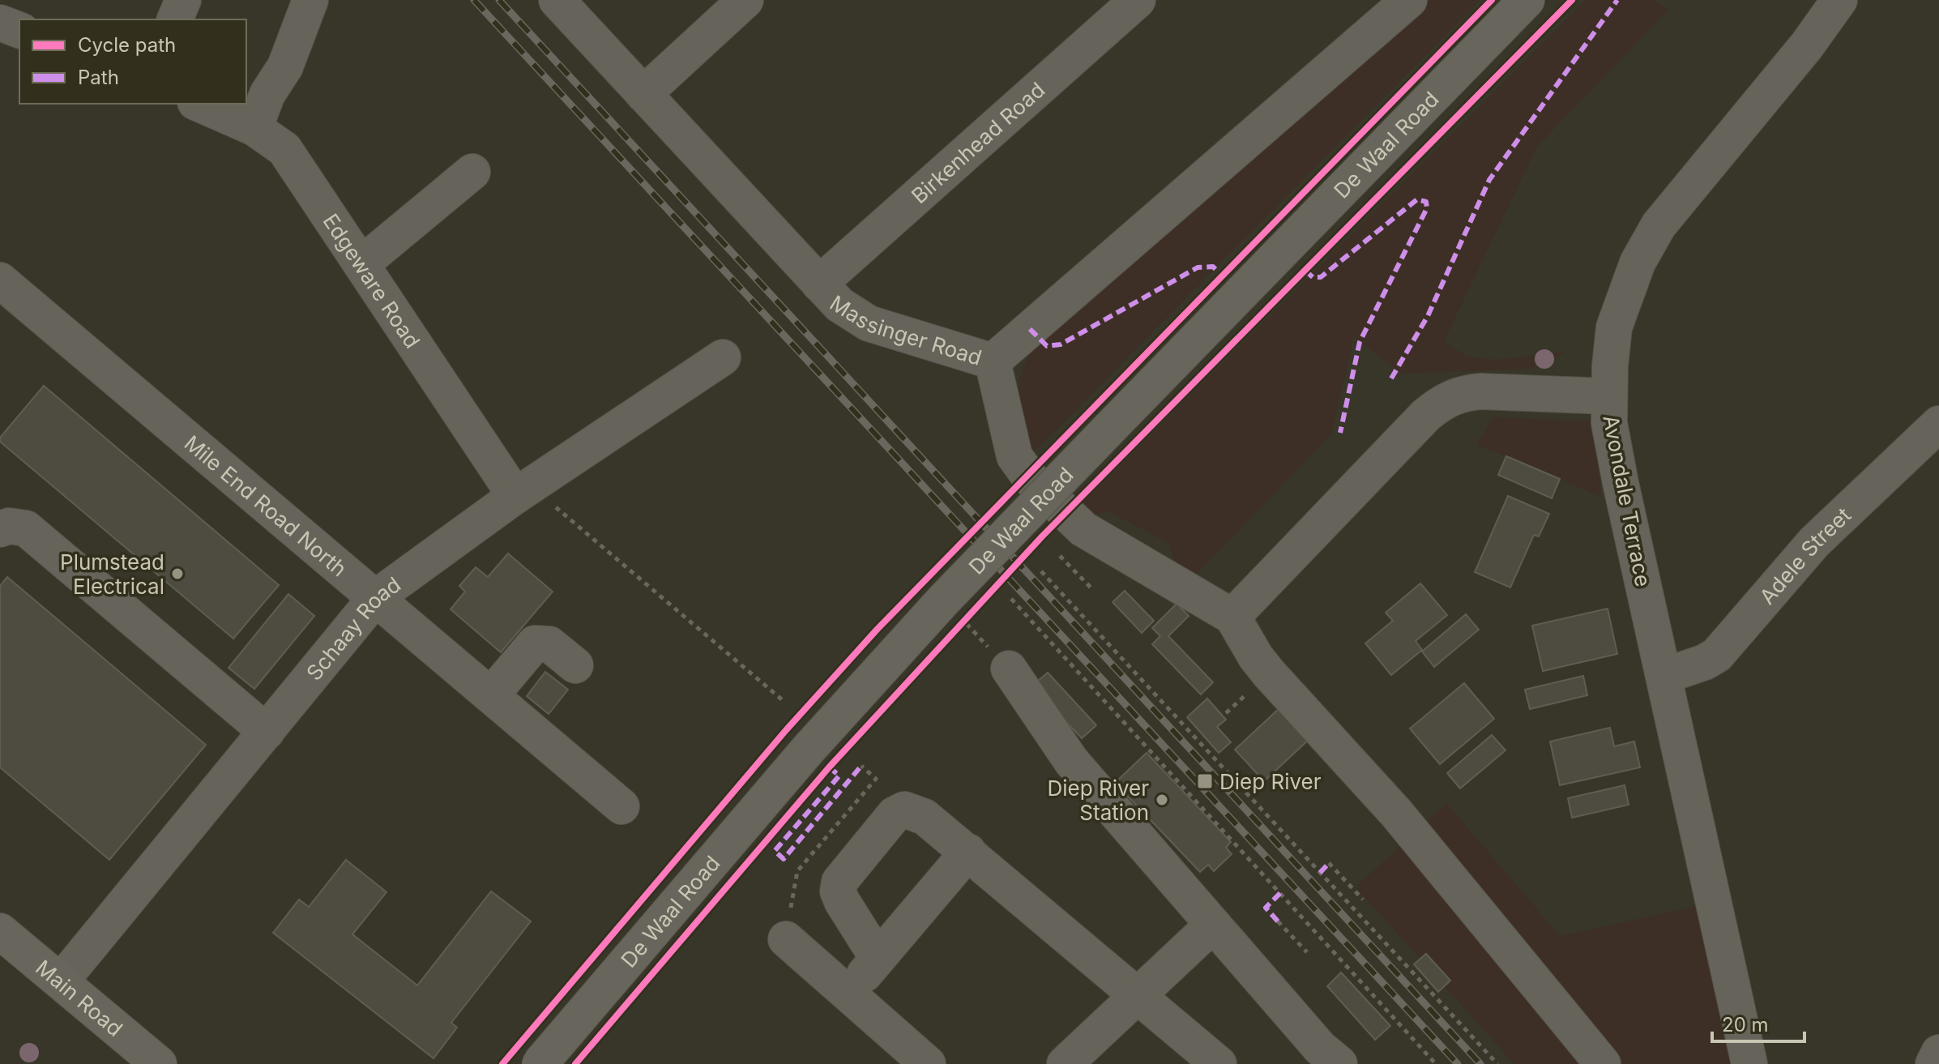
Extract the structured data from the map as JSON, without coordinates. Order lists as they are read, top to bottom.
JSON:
{
  "streets": {
    "main road": ["De Waal Road", "Main Road"],
    "street": [
      "Birkenhead Road",
      "Edgeware Road",
      "Massinger Road",
      "Avondale Terrace",
      "Mile End Road North",
      "Adele Street",
      "Schaay Road"
    ]
  },
  "crossings": [
    ["Birkenhead Road", "Massinger Road"],
    ["Edgeware Road", "Schaay Road"],
    ["Avondale Terrace", "Adele Street"],
    ["Mile End Road North", "Schaay Road"],
    ["Schaay Road", "Main Road"]
  ],
  "places": {
    "other": ["Plumstead Electrical", "Diep River Station"],
    "transit": ["Diep River"]
  },
  "legend": ["Cycle path", "Path"],
  "scale_bar": "20 m"
}
